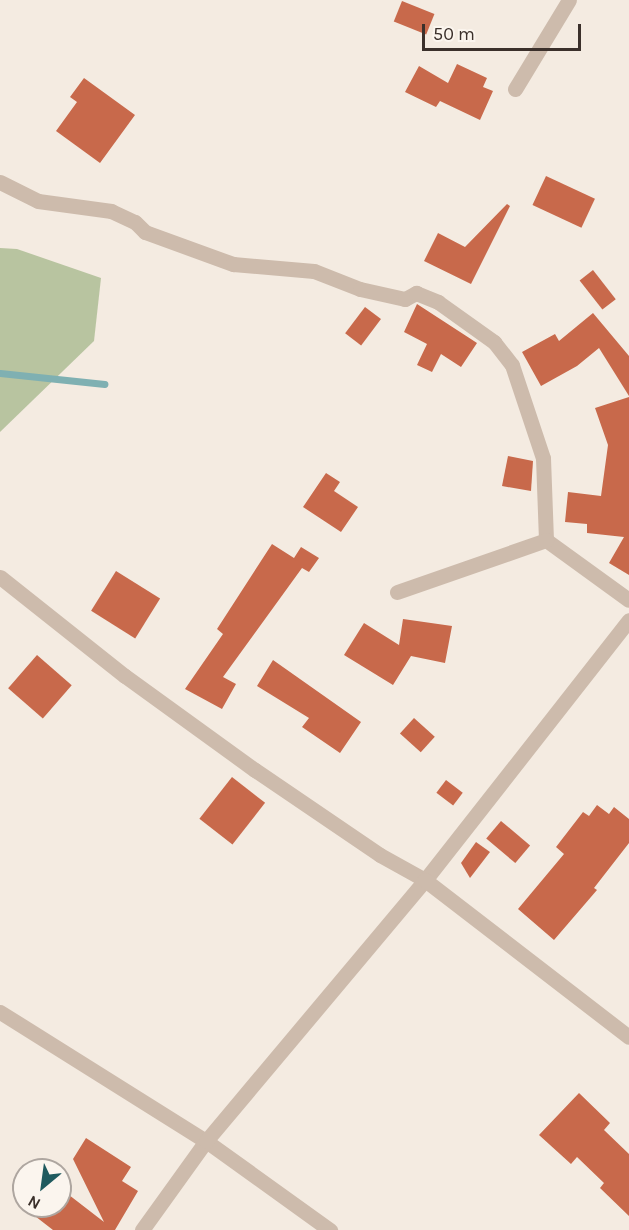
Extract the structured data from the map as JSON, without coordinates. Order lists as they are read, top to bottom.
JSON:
{
  "scale_bar": "50 m",
  "north": "bottom left"
}
